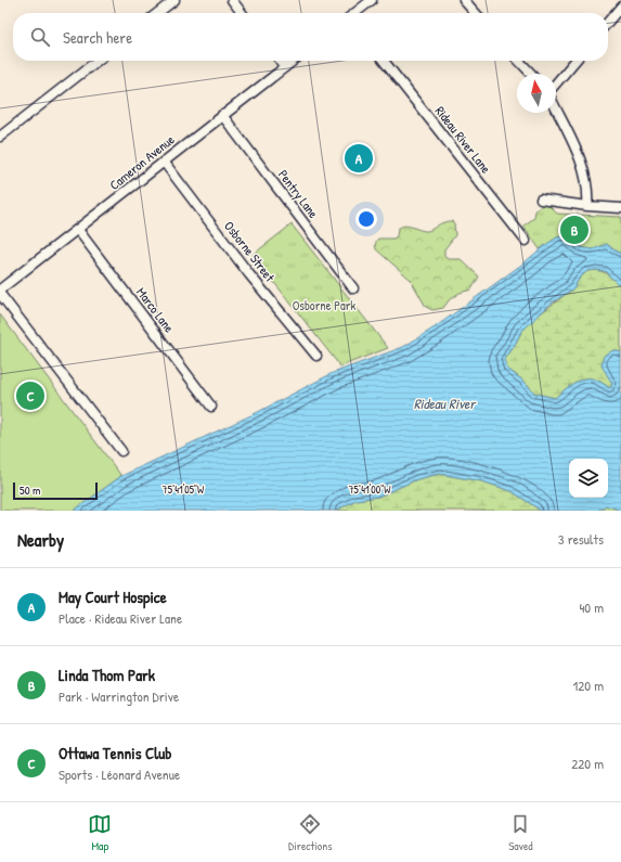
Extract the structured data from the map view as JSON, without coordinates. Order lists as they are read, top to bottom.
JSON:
{
  "streets": {
    "street": [
      "Rideau River Lane",
      "Cameron Avenue",
      "Pentry Lane",
      "Osborne Street",
      "Marco Lane"
    ]
  },
  "crossings": [
    ["Cameron Avenue", "Pentry Lane"],
    ["Cameron Avenue", "Osborne Street"],
    ["Cameron Avenue", "Marco Lane"]
  ],
  "water": ["Rideau River"],
  "parks": ["Osborne Park"],
  "scale_bar": "50 m",
  "north": "top",
  "page": {
    "search": "Search here",
    "pins": ["A", "B", "C"],
    "scale": "50 m",
    "heading": ["Nearby", "3 results"],
    "list": [
      {
        "mark": "A",
        "name": "May Court Hospice",
        "note": "Place · Rideau River Lane",
        "value": "40 m"
      },
      {
        "mark": "B",
        "name": "Linda Thom Park",
        "note": "Park · Warrington Drive",
        "value": "120 m"
      },
      {
        "mark": "C",
        "name": "Ottawa Tennis Club",
        "note": "Sports · Léonard Avenue",
        "value": "220 m"
      }
    ],
    "nav": ["Map", "Directions", "Saved"]
  },
  "coordinates": ["75°41'05\"W", "75°41'00\"W"]
}
